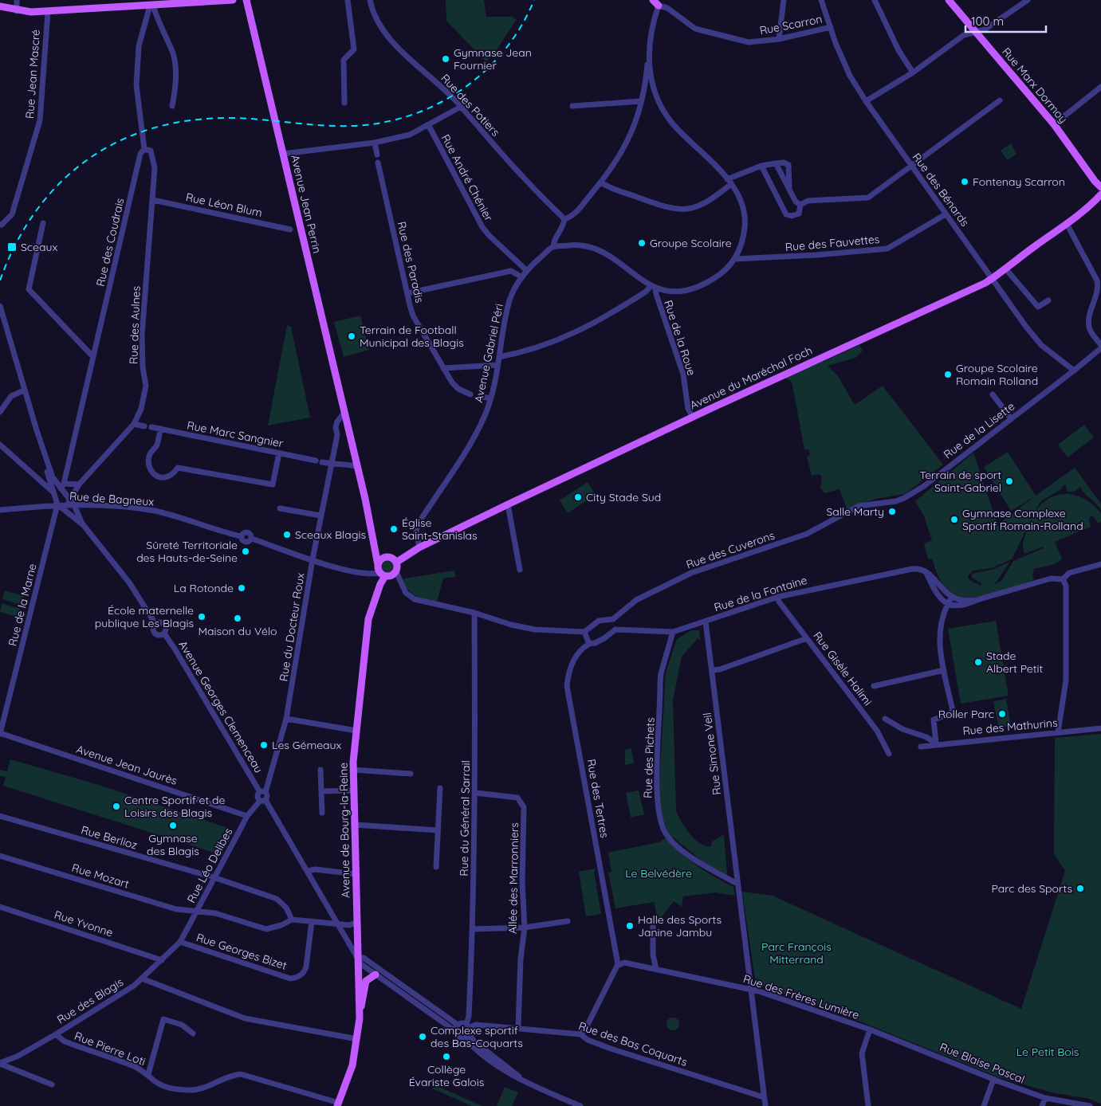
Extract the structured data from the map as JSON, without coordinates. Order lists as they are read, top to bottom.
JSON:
{
  "streets": {
    "main road": [
      "Rue Marx Dormoy",
      "Avenue Jean Perrin",
      "Avenue du Maréchal Foch",
      "Avenue de Bourg-la-Reine"
    ],
    "street": [
      "Rue Scarron",
      "Rue Jean Mascré",
      "Rue des Potiers",
      "Rue André Chénier",
      "Rue des Bénards",
      "Rue Léon Blum",
      "Rue des Coudrais",
      "Rue des Fauvettes",
      "Rue des Paradis",
      "Rue des Aulnes",
      "Rue de la Roue",
      "Avenue Gabriel Péri",
      "Rue de la Lisette",
      "Rue Marc Sangnier",
      "Rue de Bagneux",
      "Rue des Cuverons",
      "Rue de la Fontaine",
      "Rue de la Marne",
      "Rue du Docteur Roux",
      "Rue Gisèle Halimi",
      "Avenue Georges Clemenceau",
      "Rue des Mathurins",
      "Rue Simone Veil",
      "Rue des Pichets",
      "Avenue Jean Jaurès",
      "Rue des Tertres",
      "Rue du Général Sarrail",
      "Rue Berlioz",
      "Rue Léo Delibes",
      "Rue Mozart",
      "Allée des Marronniers",
      "Rue Yvonne",
      "Rue Georges Bizet",
      "Rue des Frères Lumière",
      "Rue des Blagis",
      "Rue des Bas Coquarts",
      "Rue Pierre Loti",
      "Rue Blaise Pascal"
    ]
  },
  "crossings": [
    ["Rue Scarron", "Rue des Bénards"],
    ["Rue des Potiers", "Avenue Gabriel Péri"],
    ["Rue André Chénier", "Avenue Gabriel Péri"],
    ["Rue des Bénards", "Rue des Fauvettes"],
    ["Rue des Bénards", "Avenue du Maréchal Foch"],
    ["Rue des Bénards", "Rue de la Lisette"],
    ["Avenue Jean Perrin", "Avenue du Maréchal Foch"],
    ["Avenue Jean Perrin", "Rue de Bagneux"],
    ["Avenue Jean Perrin", "Avenue de Bourg-la-Reine"],
    ["Rue Léon Blum", "Rue des Aulnes"],
    ["Rue des Coudrais", "Rue des Aulnes"],
    ["Rue des Aulnes", "Rue de Bagneux"],
    ["Rue de la Roue", "Avenue du Maréchal Foch"],
    ["Avenue Gabriel Péri", "Avenue du Maréchal Foch"],
    ["Avenue du Maréchal Foch", "Rue de Bagneux"],
    ["Avenue du Maréchal Foch", "Avenue de Bourg-la-Reine"],
    ["Rue de la Lisette", "Rue des Cuverons"],
    ["Rue de Bagneux", "Rue de la Marne"],
    ["Rue de Bagneux", "Rue du Docteur Roux"],
    ["Rue de Bagneux", "Avenue de Bourg-la-Reine"],
    ["Rue de la Fontaine", "Rue Gisèle Halimi"],
    ["Rue de la Fontaine", "Rue Simone Veil"],
    ["Rue de la Fontaine", "Rue des Pichets"],
    ["Rue de la Marne", "Avenue Jean Jaurès"],
    ["Rue du Docteur Roux", "Avenue Georges Clemenceau"],
    ["Rue Simone Veil", "Rue des Pichets"],
    ["Avenue Jean Jaurès", "Rue Léo Delibes"],
    ["Rue des Tertres", "Rue des Frères Lumière"],
    ["Rue du Général Sarrail", "Allée des Marronniers"],
    ["Rue du Général Sarrail", "Rue des Bas Coquarts"],
    ["Rue Berlioz", "Rue Léo Delibes"],
    ["Rue Berlioz", "Rue Mozart"],
    ["Rue Léo Delibes", "Rue Mozart"],
    ["Rue Léo Delibes", "Rue Georges Bizet"],
    ["Rue Léo Delibes", "Rue des Blagis"],
    ["Allée des Marronniers", "Rue des Bas Coquarts"],
    ["Rue Yvonne", "Rue des Blagis"],
    ["Rue Georges Bizet", "Rue des Blagis"],
    ["Rue des Frères Lumière", "Rue Blaise Pascal"],
    ["Rue des Blagis", "Rue Pierre Loti"]
  ],
  "parks": ["Le Belvédère", "Parc François Mitterrand", "Le Petit Bois"],
  "places": {
    "other": [
      "Gymnase Jean Fournier",
      "Fontenay Scarron",
      "Groupe Scolaire",
      "Terrain de Football Municipal des Blagis",
      "Groupe Scolaire Romain Rolland",
      "Terrain de sport Saint-Gabriel",
      "City Stade Sud",
      "Salle Marty",
      "Gymnase Complexe Sportif Romain-Rolland",
      "Église Saint-Stanislas",
      "Sceaux Blagis",
      "Sûreté Territoriale des Hauts-de-Seine",
      "La Rotonde",
      "École maternelle publique Les Blagis",
      "Maison du Vélo",
      "Stade Albert Petit",
      "Roller Parc",
      "Les Gémeaux",
      "Centre Sportif et de Loisirs des Blagis",
      "Gymnase des Blagis",
      "Parc des Sports",
      "Halle des Sports Janine Jambu",
      "Complexe sportif des Bas-Coquarts",
      "Collège Évariste Galois"
    ],
    "transit": ["Sceaux"]
  },
  "scale_bar": "100 m"
}
